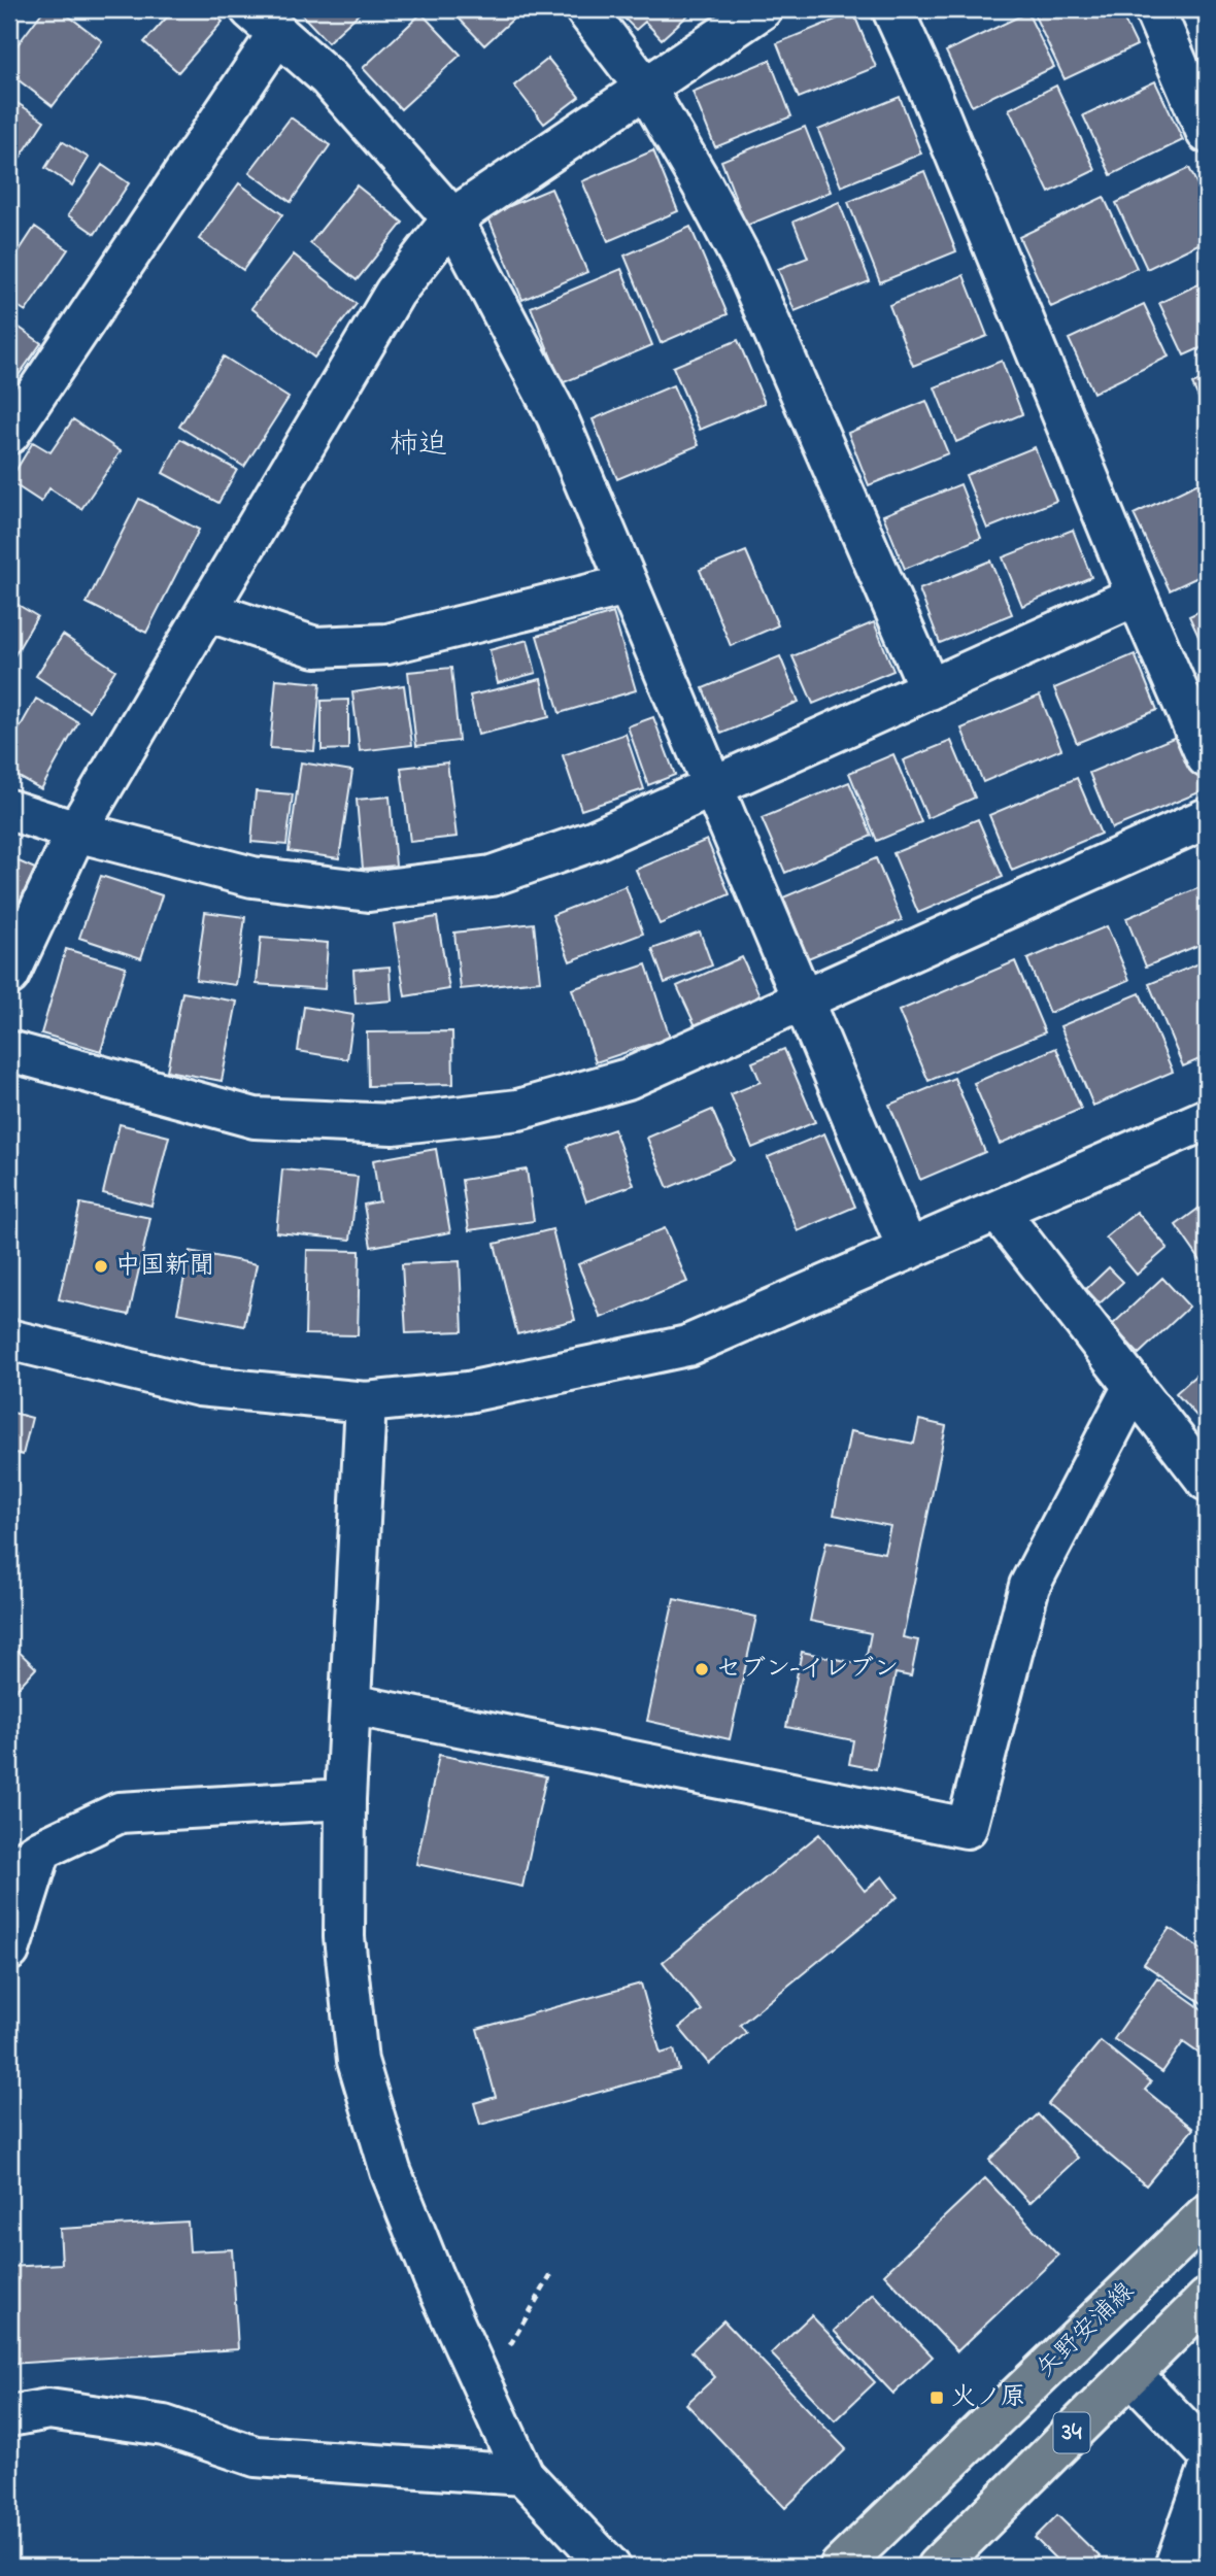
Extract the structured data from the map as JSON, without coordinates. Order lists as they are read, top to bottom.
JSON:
{
  "streets": {
    "main road": ["矢野安浦線", "34"]
  },
  "districts": ["柿迫"],
  "places": {
    "other": ["中国新聞", "セブン-イレブン"],
    "transit": ["火ノ原"]
  }
}
